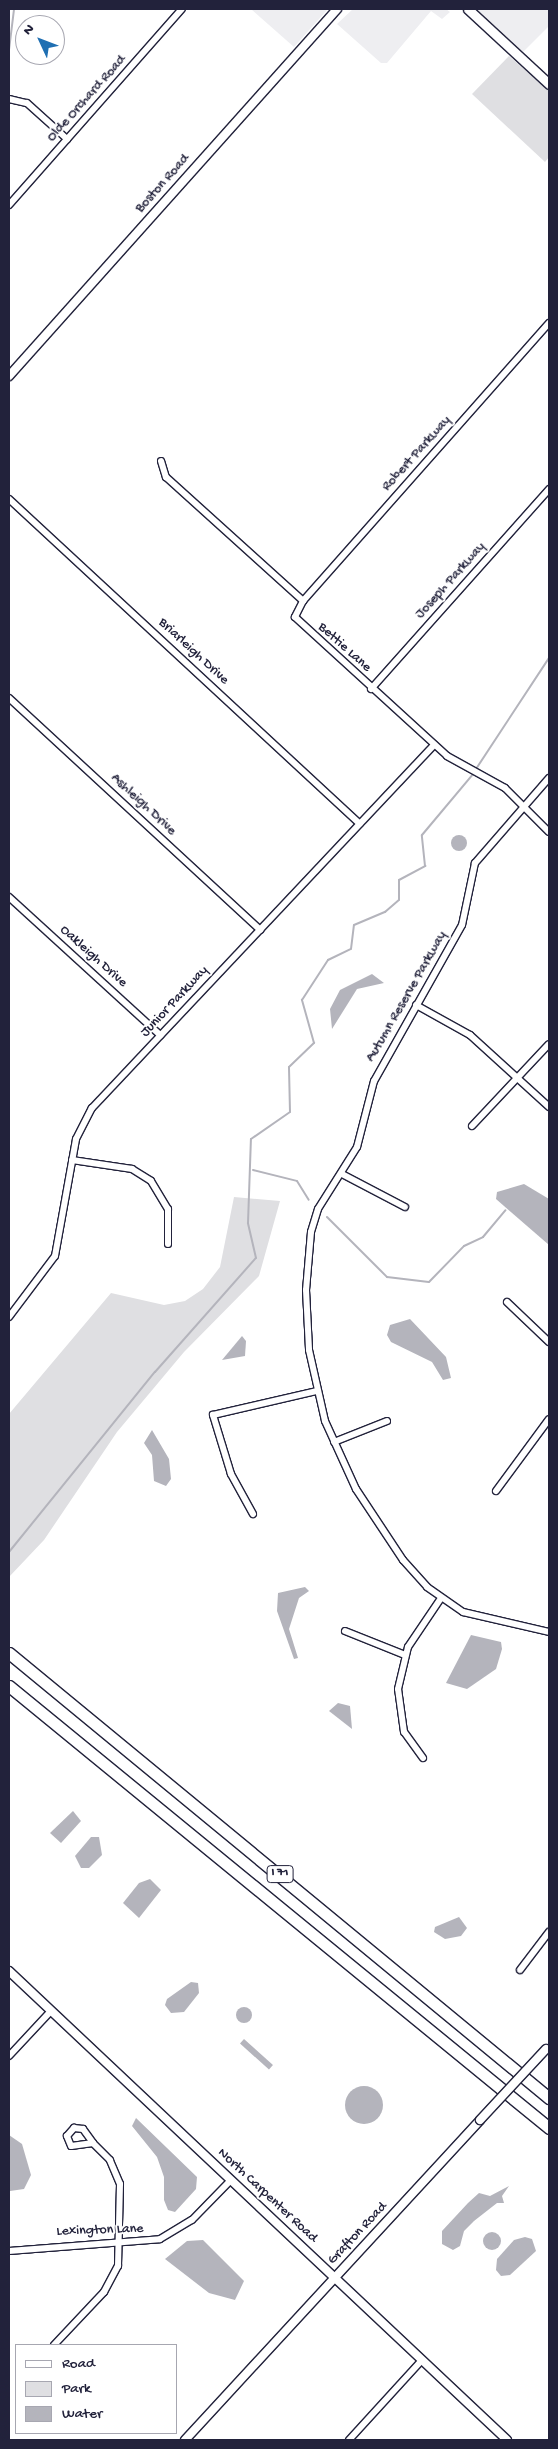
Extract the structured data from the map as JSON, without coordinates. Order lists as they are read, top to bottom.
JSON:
{
  "streets": {
    "highway": ["I 71"],
    "street": [
      "Olde Orchard Road",
      "Boston Road",
      "Robert Parkway",
      "Joseph Parkway",
      "Bettie Lane",
      "Briarleigh Drive",
      "Ashleigh Drive",
      "Oakleigh Drive",
      "Autumn Reserve Parkway",
      "Junior Parkway",
      "North Carpenter Road",
      "Lexington Lane",
      "Grafton Road"
    ]
  },
  "crossings": [
    ["Robert Parkway", "Bettie Lane"],
    ["Joseph Parkway", "Bettie Lane"],
    ["Bettie Lane", "Autumn Reserve Parkway"],
    ["Bettie Lane", "Junior Parkway"],
    ["Briarleigh Drive", "Junior Parkway"],
    ["Ashleigh Drive", "Junior Parkway"],
    ["Oakleigh Drive", "Junior Parkway"],
    ["North Carpenter Road", "Lexington Lane"],
    ["North Carpenter Road", "Grafton Road"]
  ],
  "legend": ["Road", "Park", "Water"],
  "north": "top left"
}
